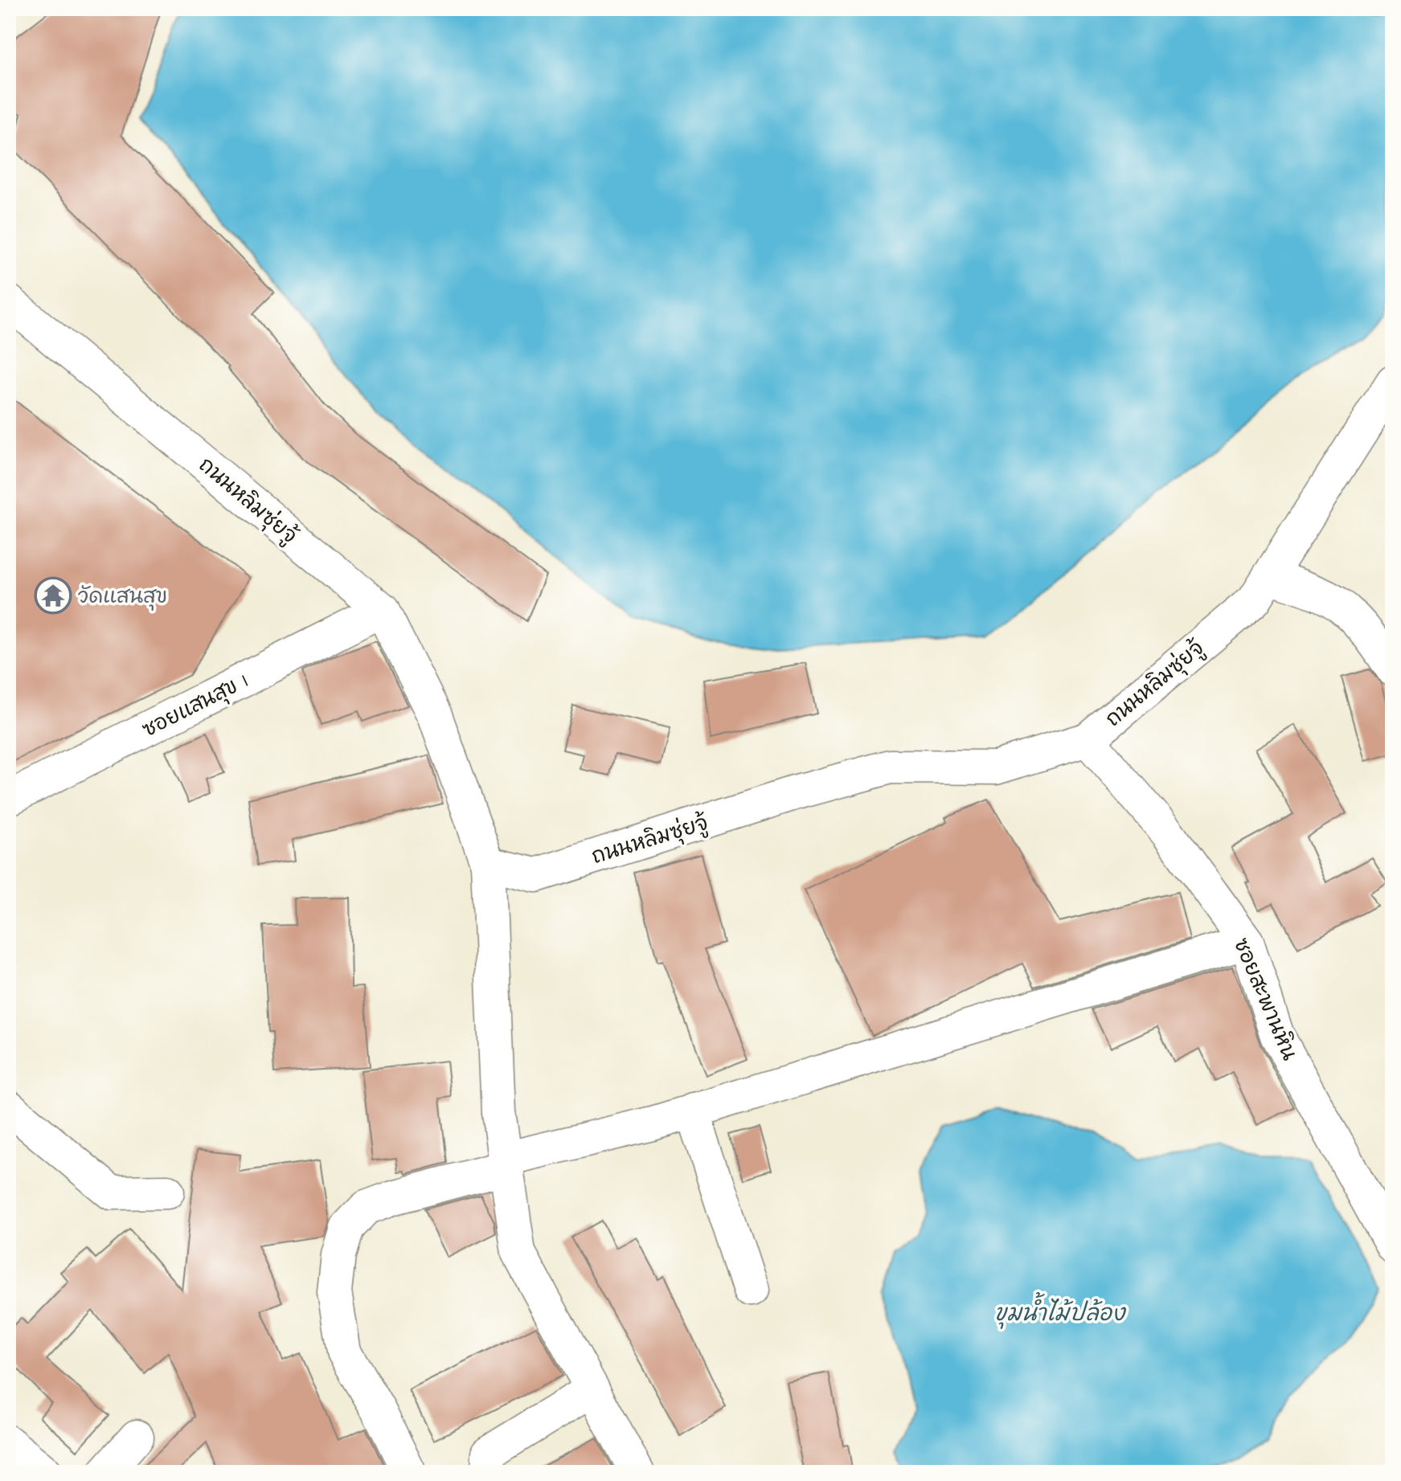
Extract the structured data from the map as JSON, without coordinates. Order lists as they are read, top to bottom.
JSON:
{
  "streets": {
    "street": ["ถนนหลิมซุ่ยจู้", "ซอยแสนสุข 1", "ซอยสะพานหิน"]
  },
  "crossings": [
    ["ถนนหลิมซุ่ยจู้", "ซอยแสนสุข 1"],
    ["ถนนหลิมซุ่ยจู้", "ซอยสะพานหิน"]
  ],
  "water": ["ขุมน้ำไม้ปล้อง"],
  "places": {
    "temple": ["วัดแสนสุข"]
  }
}
